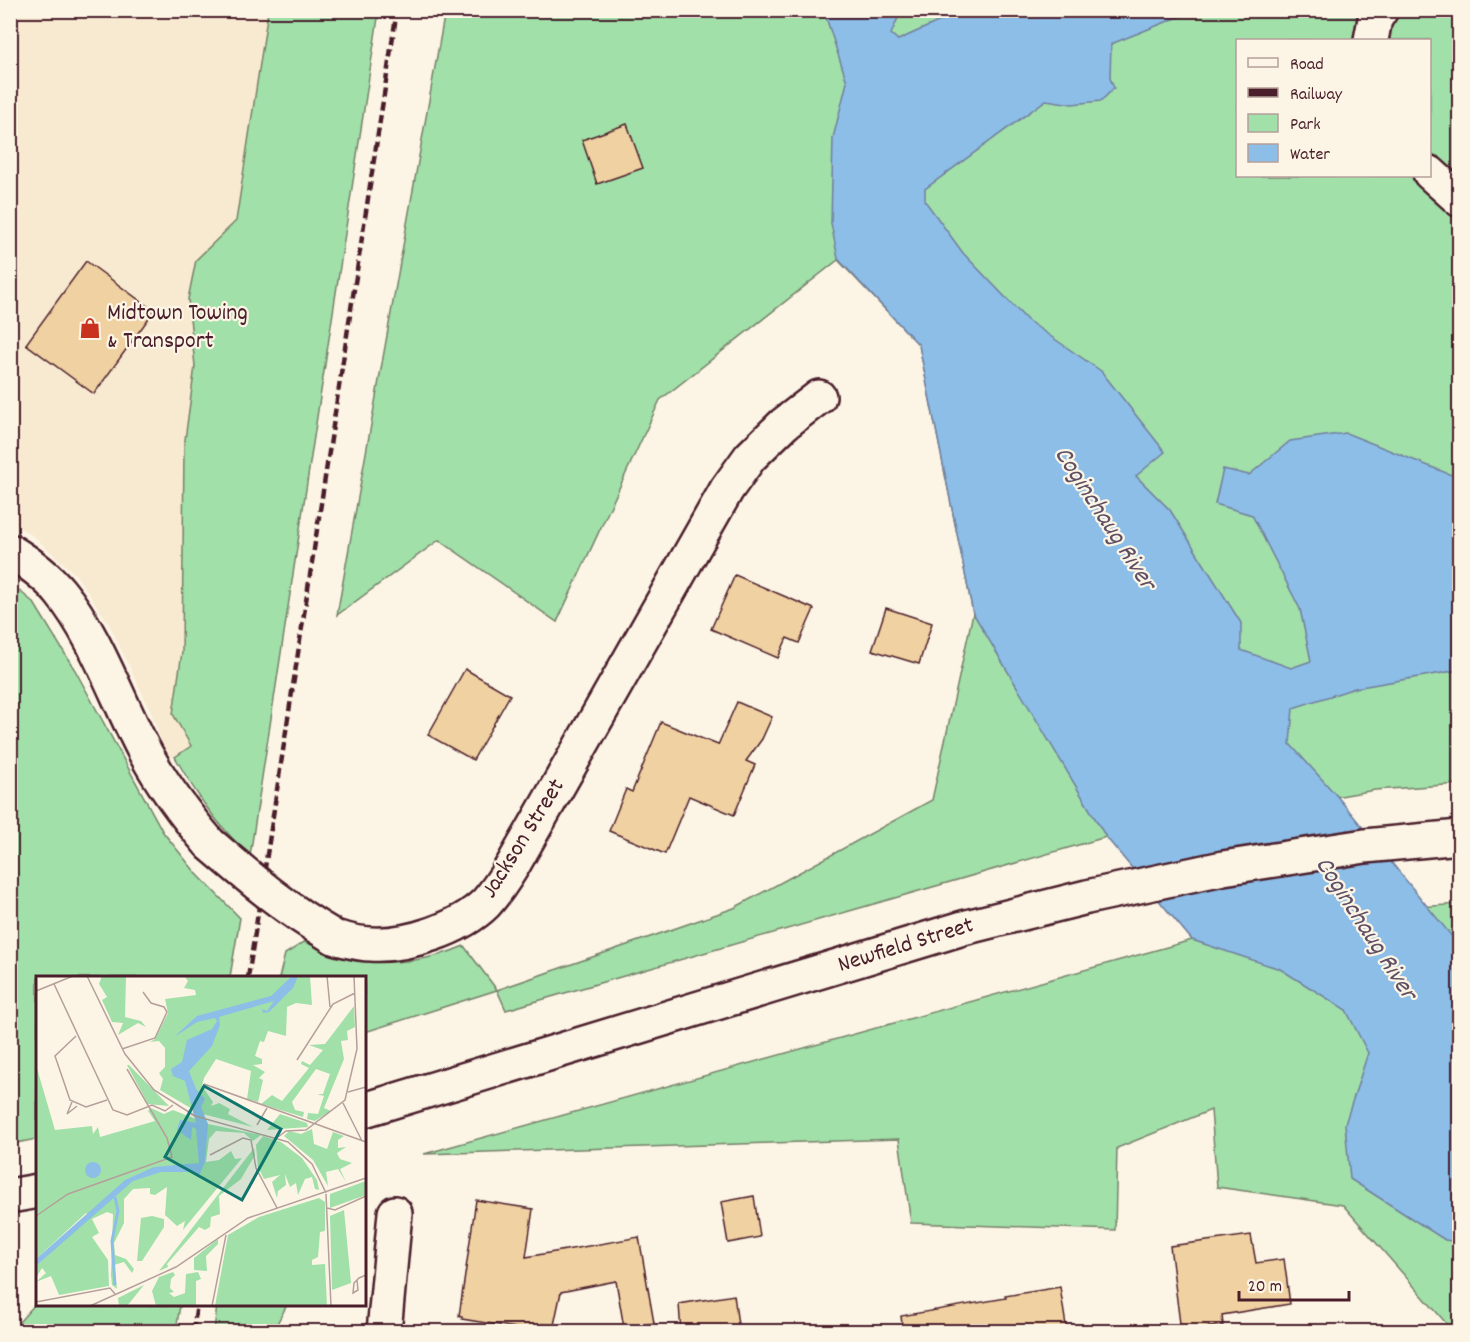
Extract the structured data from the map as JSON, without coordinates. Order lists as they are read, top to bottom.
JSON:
{
  "streets": {
    "street": ["Jackson Street", "Newfield Street"]
  },
  "water": ["Coginchaug River"],
  "places": {
    "shop": ["Midtown Towing & Transport"]
  },
  "legend": [
    "Road",
    "Railway",
    "Park",
    "Water"
  ],
  "scale_bar": "20 m"
}
